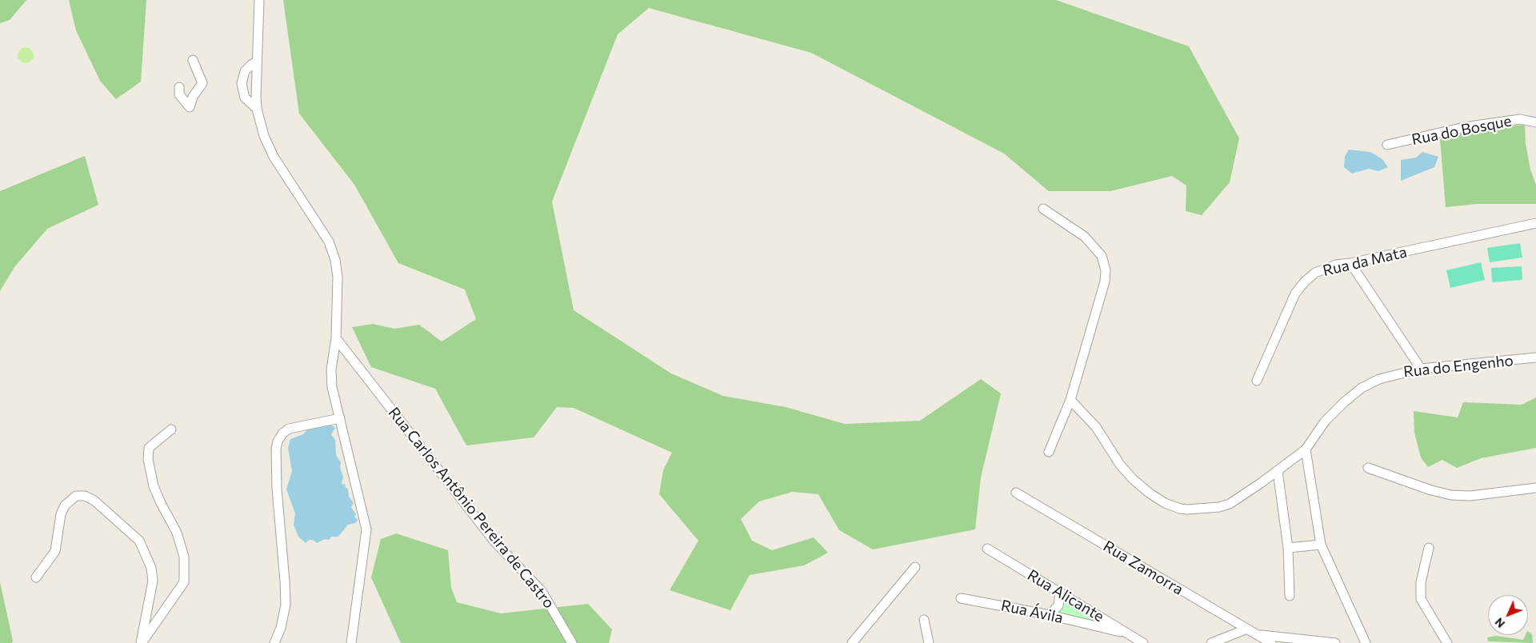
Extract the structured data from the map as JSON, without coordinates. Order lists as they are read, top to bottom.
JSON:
{
  "streets": {
    "street": [
      "Rua do Bosque",
      "Rua da Mata",
      "Rua do Engenho",
      "Rua Carlos Antônio Pereira de Castro",
      "Rua Zamorra",
      "Rua Alicante",
      "Rua Ávila"
    ]
  },
  "crossings": [
    ["Rua Alicante", "Rua Ávila"]
  ],
  "north": "bottom left"
}
